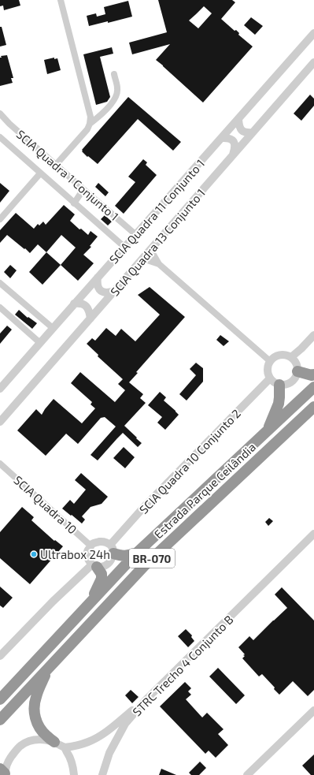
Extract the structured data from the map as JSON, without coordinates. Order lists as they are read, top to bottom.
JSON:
{
  "streets": {
    "highway": ["Estrada Parque Ceilândia", "BR-070"],
    "street": [
      "SCIA Quadra 1 Conjunto 1",
      "SCIA Quadra 11 Conjunto 1",
      "SCIA Quadra 13 Conjunto 1",
      "SCIA Quadra 10 Conjunto 2",
      "SCIA Quadra 10",
      "STRC Trecho 4 Conjunto B"
    ]
  },
  "crossings": [
    ["SCIA Quadra 1 Conjunto 1", "SCIA Quadra 11 Conjunto 1"],
    ["SCIA Quadra 10 Conjunto 2", "SCIA Quadra 10"]
  ],
  "places": ["Ultrabox 24h"]
}
